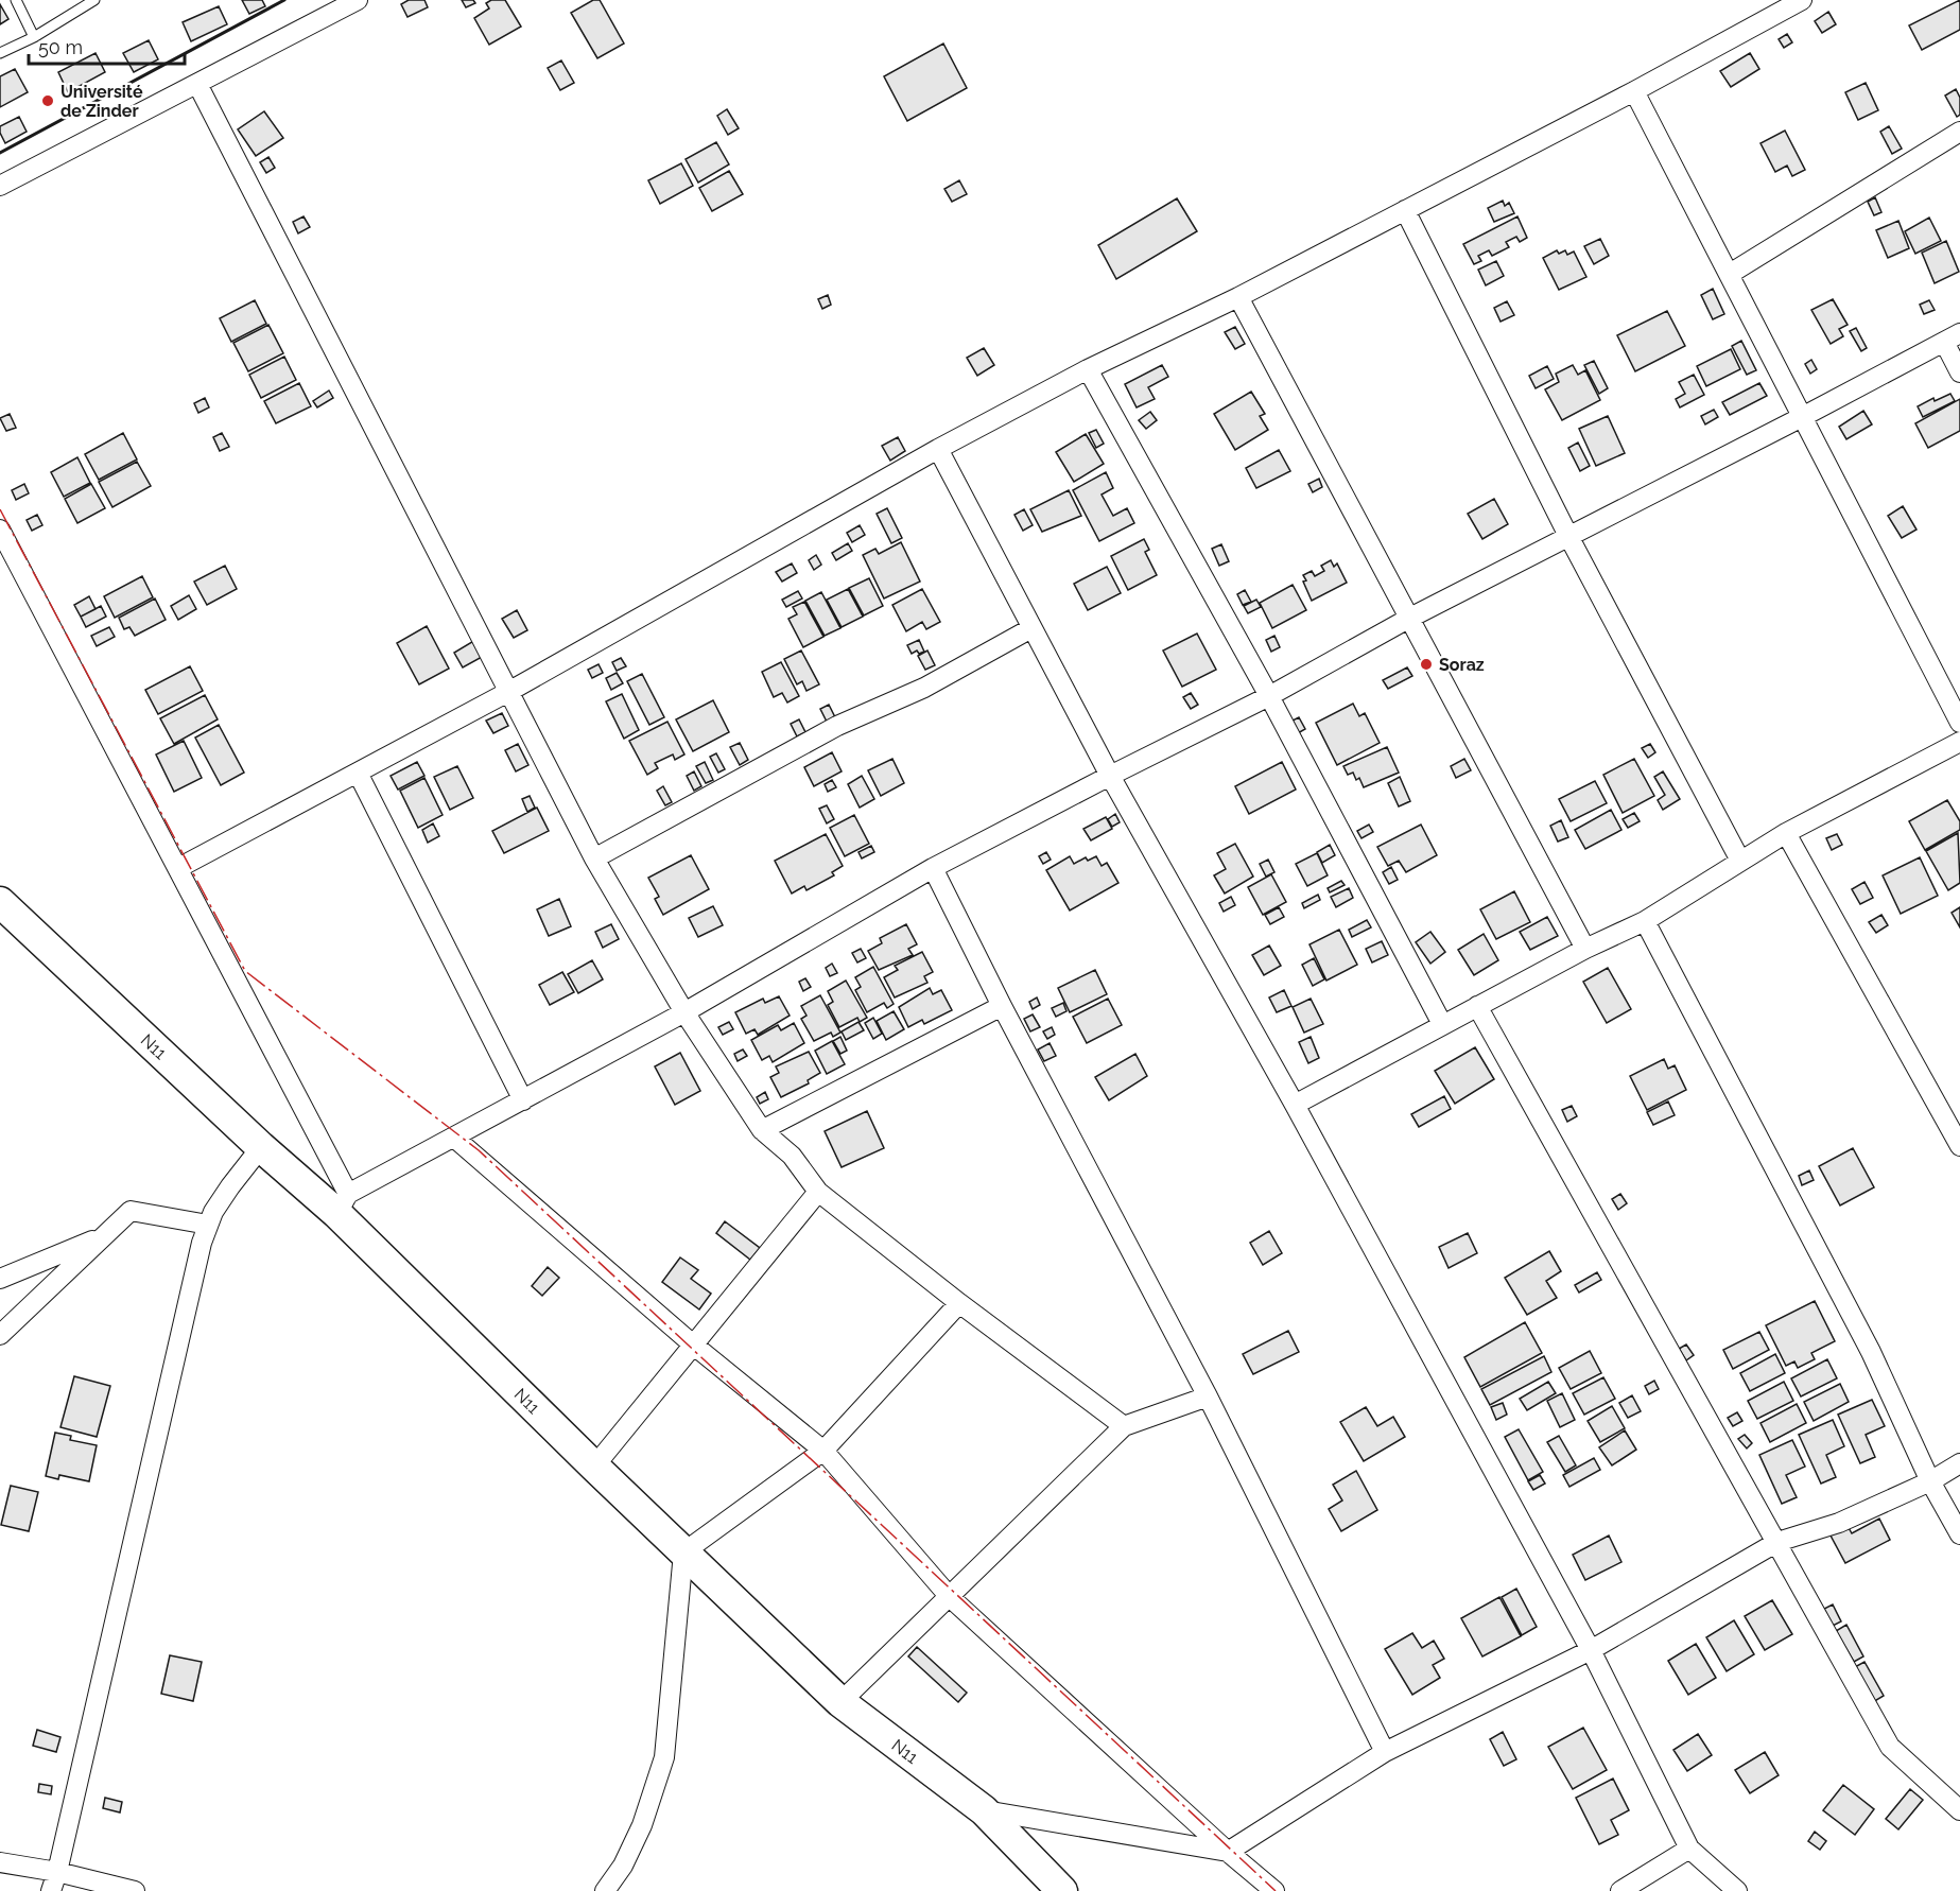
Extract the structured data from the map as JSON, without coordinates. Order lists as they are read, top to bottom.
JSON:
{
  "streets": {
    "main road": ["N11"]
  },
  "places": ["Université de Zinder", "Soraz"],
  "scale_bar": "50 m"
}
